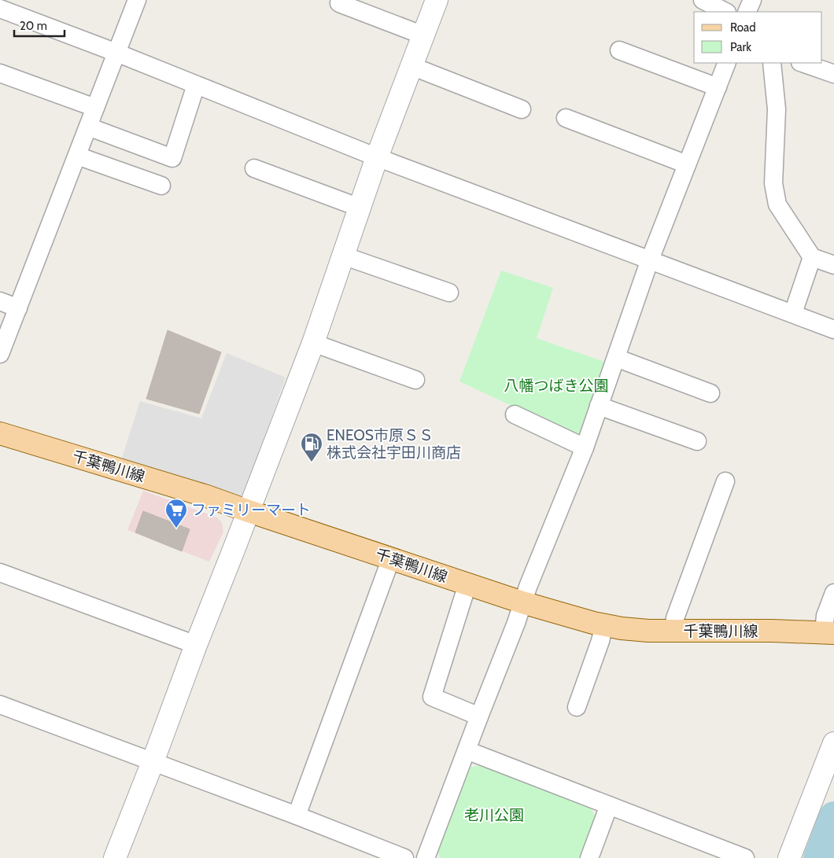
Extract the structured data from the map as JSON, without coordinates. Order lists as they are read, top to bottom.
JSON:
{
  "streets": {
    "main road": ["千葉鴨川線"]
  },
  "parks": ["八幡つばき公園", "老川公園"],
  "places": {
    "fuel station": ["ENEOS市原ＳＳ 株式会社宇田川商店"],
    "supermarket": ["ファミリーマート"]
  },
  "legend": ["Road", "Park"],
  "scale_bar": "20 m"
}
